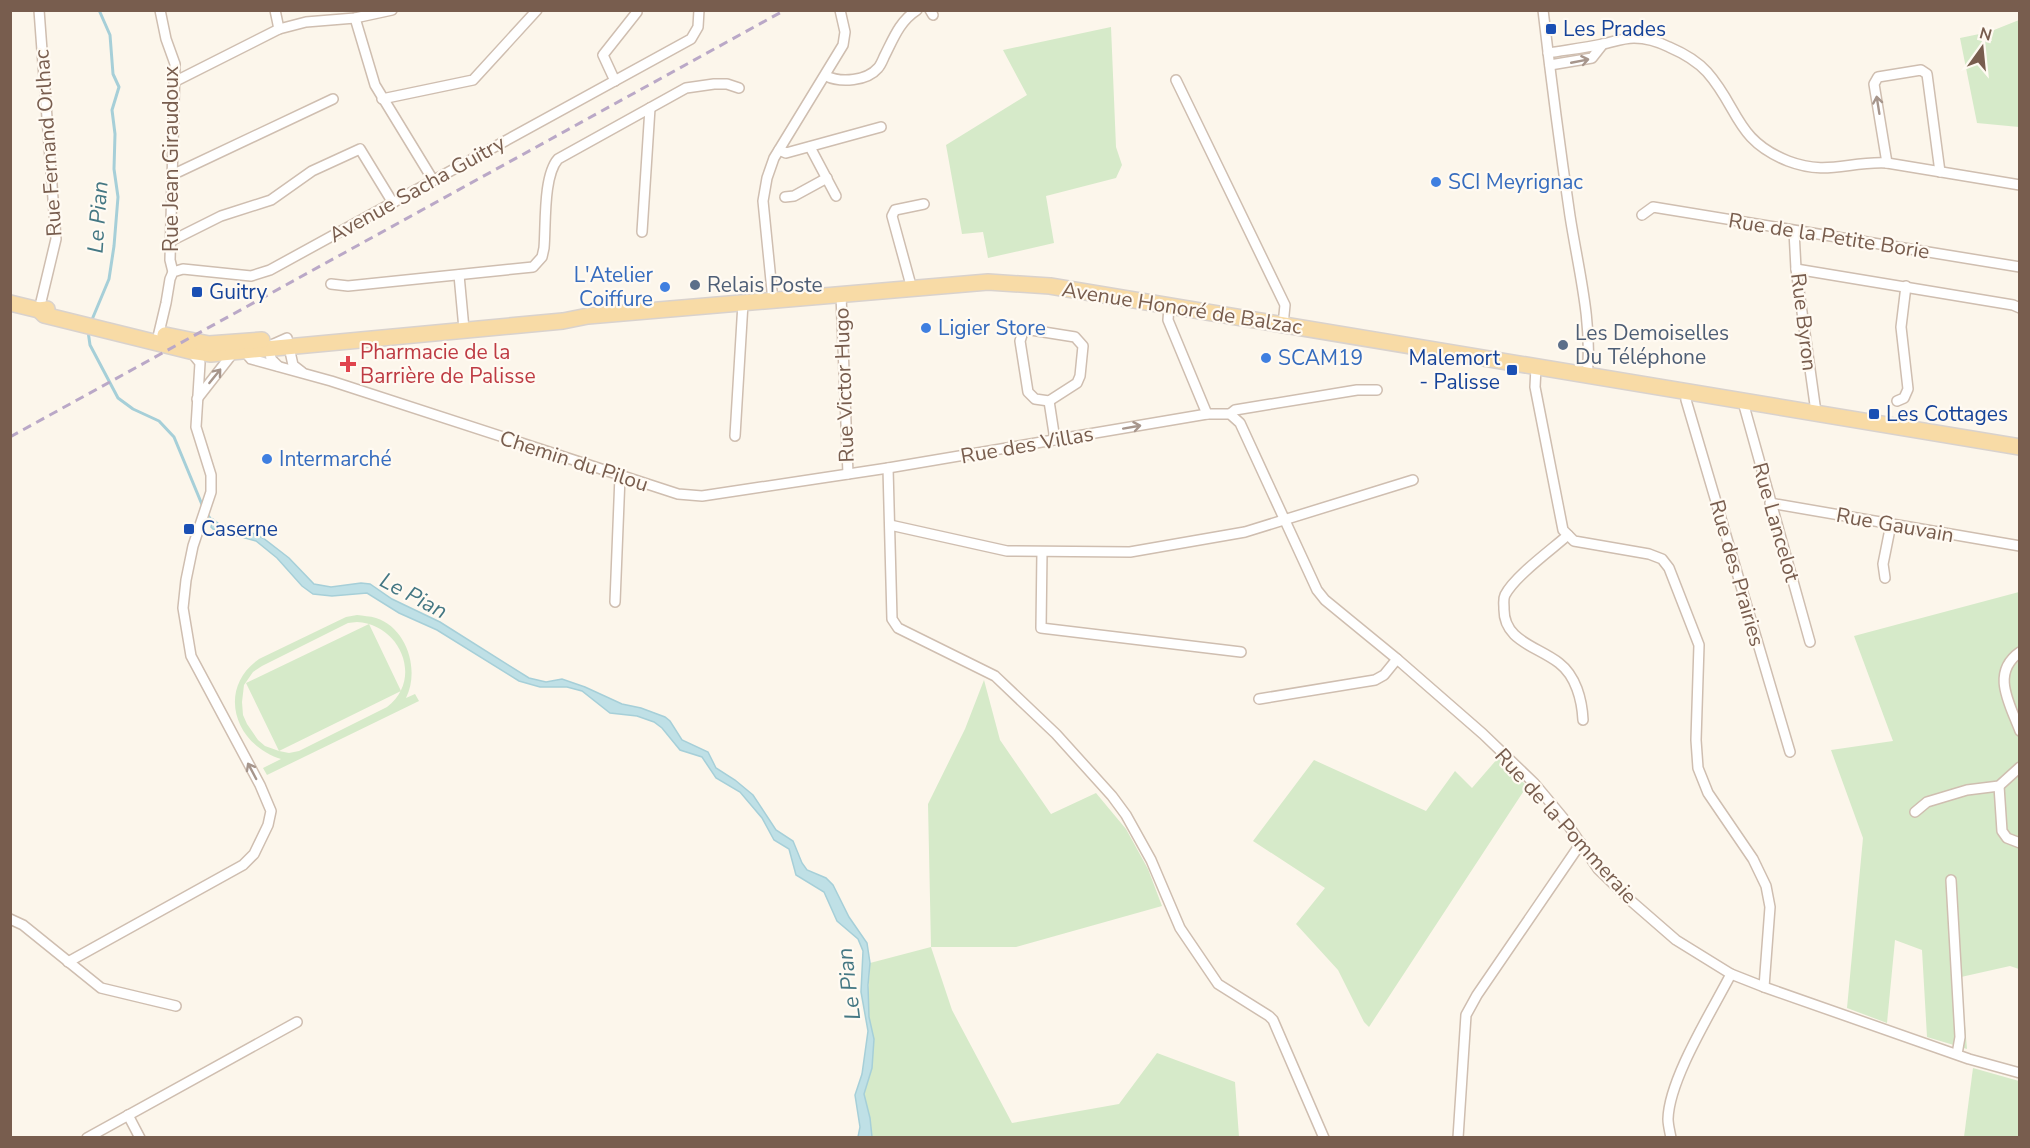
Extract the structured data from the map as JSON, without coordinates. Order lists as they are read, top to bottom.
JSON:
{
  "streets": {
    "main road": ["Avenue Honoré de Balzac"],
    "street": [
      "Rue Fernand Orlhac",
      "Rue Jean Giraudoux",
      "Avenue Sacha Guitry",
      "Rue de la Petite Borie",
      "Rue Byron",
      "Rue Victor Hugo",
      "Rue des Villas",
      "Chemin du Pilou",
      "Rue Lancelot",
      "Rue Gauvain",
      "Rue des Prairies",
      "Rue de la Pommeraie"
    ]
  },
  "crossings": [
    ["Rue Jean Giraudoux", "Avenue Sacha Guitry"],
    ["Rue de la Petite Borie", "Rue Byron"],
    ["Avenue Honoré de Balzac", "Rue Byron"],
    ["Avenue Honoré de Balzac", "Rue Victor Hugo"],
    ["Avenue Honoré de Balzac", "Chemin du Pilou"],
    ["Avenue Honoré de Balzac", "Rue Lancelot"],
    ["Avenue Honoré de Balzac", "Rue des Prairies"],
    ["Rue Victor Hugo", "Rue des Villas"],
    ["Rue Victor Hugo", "Chemin du Pilou"],
    ["Rue des Villas", "Chemin du Pilou"],
    ["Rue Lancelot", "Rue Gauvain"]
  ],
  "one_way": ["Rue des Villas"],
  "water": ["Le Pian"],
  "places": {
    "transit": [
      "Les Prades",
      "Guitry",
      "Malemort - Palisse",
      "Les Cottages",
      "Caserne"
    ],
    "other": [
      "SCI Meyrignac",
      "Relais Poste",
      "L'Atelier Coiffure",
      "Ligier Store",
      "Les Demoiselles Du Téléphone",
      "SCAM19",
      "Intermarché"
    ],
    "health": ["Pharmacie de la Barrière de Palisse"]
  },
  "north": "top"
}
